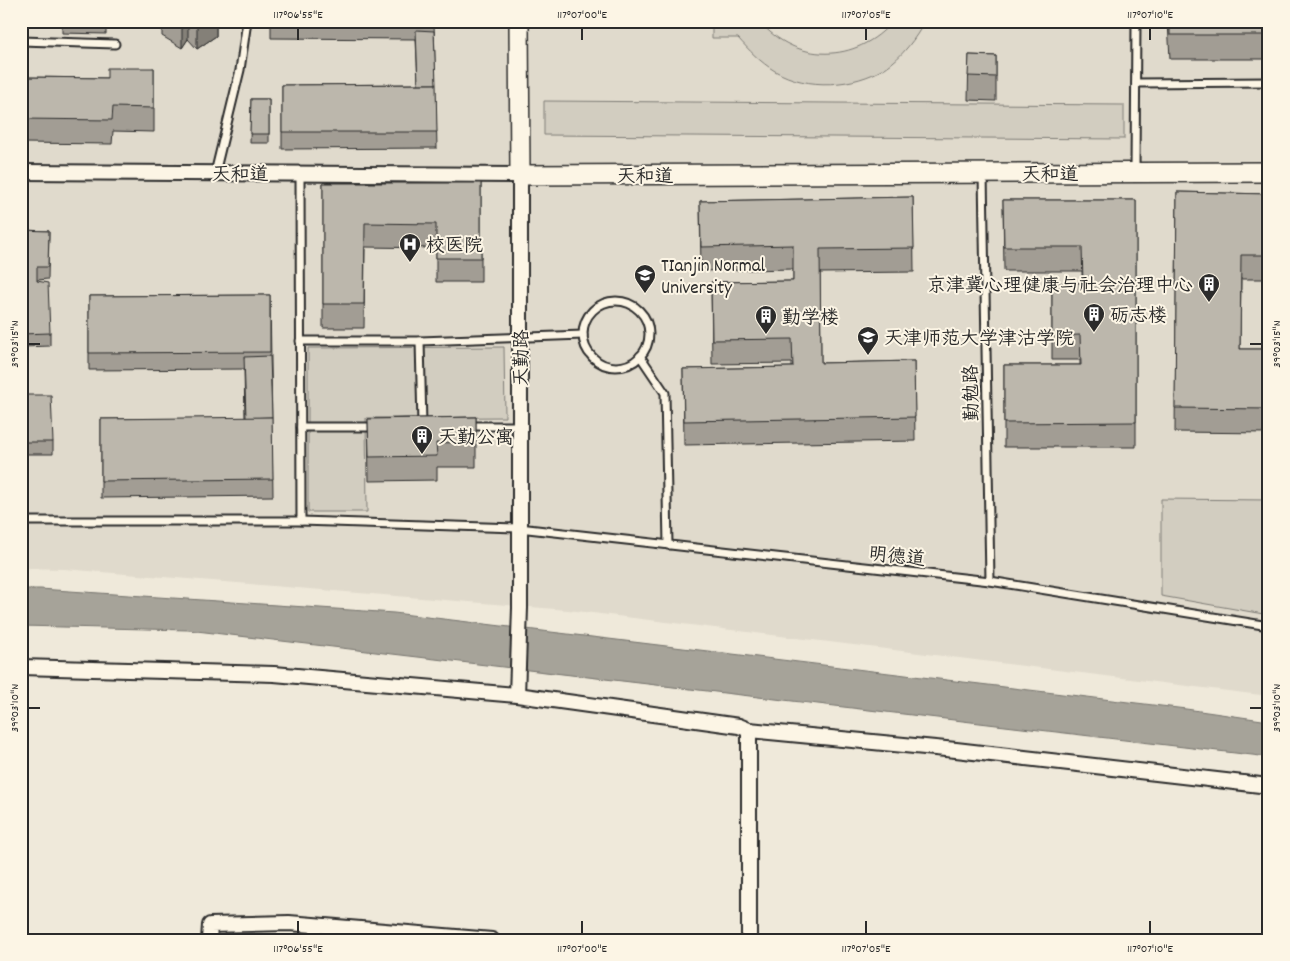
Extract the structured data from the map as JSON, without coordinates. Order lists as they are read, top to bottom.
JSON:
{
  "streets": {
    "street": ["天和道", "天勤路"],
    "lane": ["勤勉路", "明德道"]
  },
  "crossings": [
    ["天和道", "天勤路"],
    ["天和道", "勤勉路"],
    ["天勤路", "明德道"],
    ["勤勉路", "明德道"]
  ],
  "places": {
    "hospital": ["校医院"],
    "school or university": ["TIanjin Normal University", "天津师范大学津沽学院"],
    "building": [
      "京津冀心理健康与社会治理中心",
      "砺志楼",
      "勤学楼",
      "天勤公寓"
    ]
  },
  "coordinates": [
    "117°06'55\"E",
    "117°07'00\"E",
    "117°07'05\"E",
    "117°07'10\"E",
    "39°03'15\"N",
    "39°03'10\"N"
  ]
}
